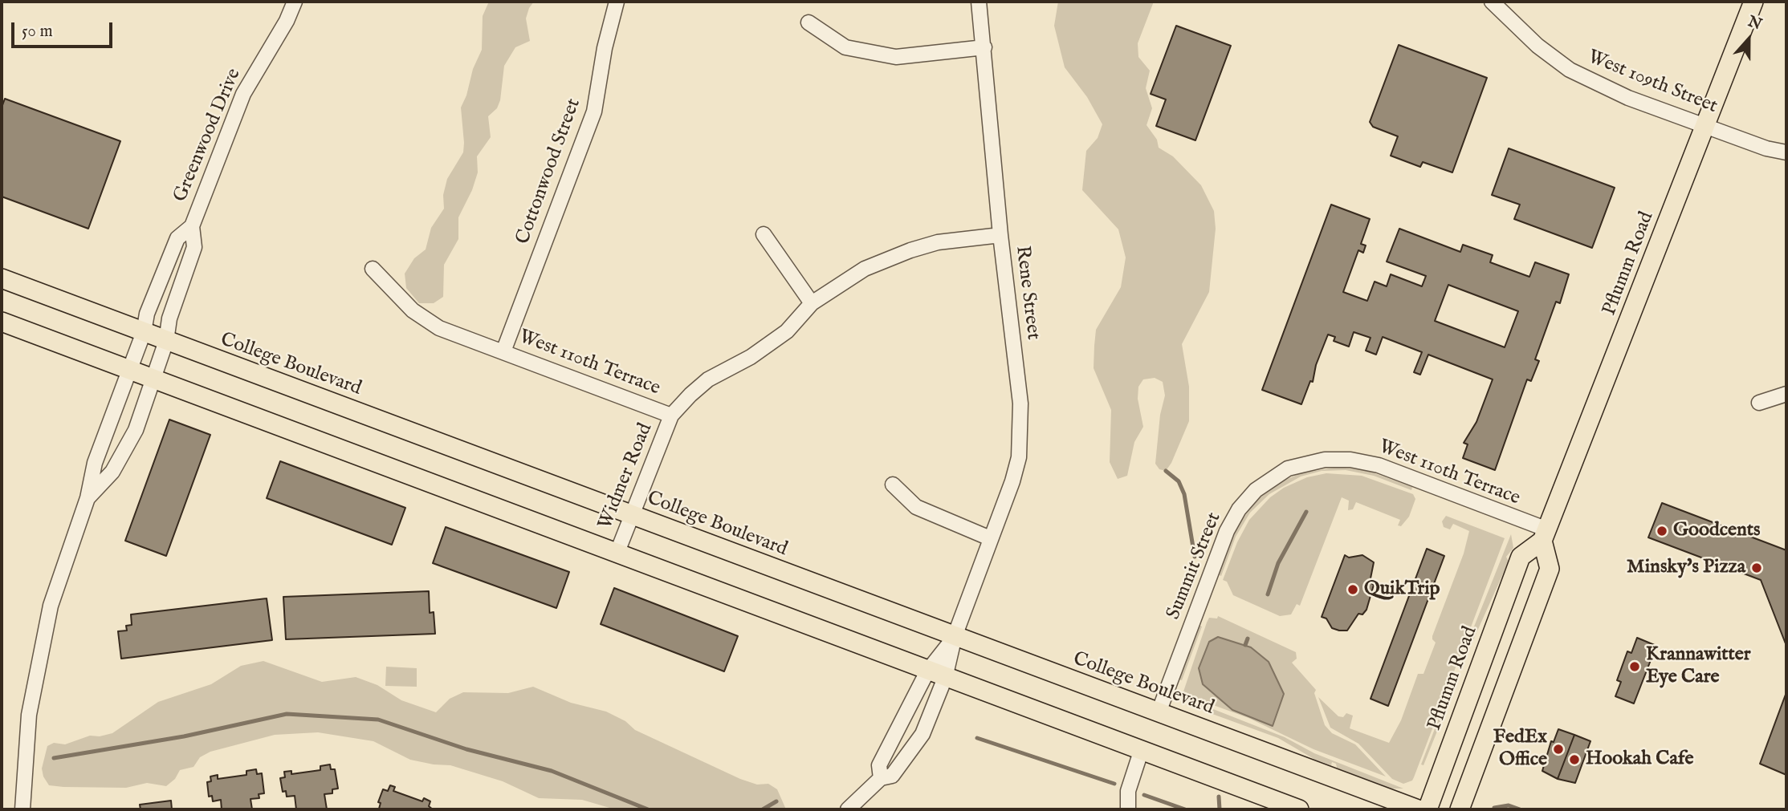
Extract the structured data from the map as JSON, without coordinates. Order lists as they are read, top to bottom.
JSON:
{
  "streets": {
    "main road": ["Pflumm Road", "College Boulevard"],
    "street": [
      "West 109th Street",
      "Greenwood Drive",
      "Cottonwood Street",
      "Rene Street",
      "West 110th Terrace",
      "Widmer Road",
      "Summit Street"
    ]
  },
  "crossings": [
    ["West 109th Street", "Pflumm Road"],
    ["Greenwood Drive", "College Boulevard"],
    ["Cottonwood Street", "West 110th Terrace"],
    ["Pflumm Road", "West 110th Terrace"],
    ["Rene Street", "West 110th Terrace"],
    ["Rene Street", "College Boulevard"],
    ["West 110th Terrace", "Widmer Road"],
    ["West 110th Terrace", "Summit Street"],
    ["College Boulevard", "Widmer Road"],
    ["College Boulevard", "Summit Street"]
  ],
  "places": [
    "Goodcents",
    "Minsky's Pizza",
    "QuikTrip",
    "Krannawitter Eye Care",
    "FedEx Office",
    "Hookah Cafe"
  ],
  "scale_bar": "50 m",
  "north": "top"
}
